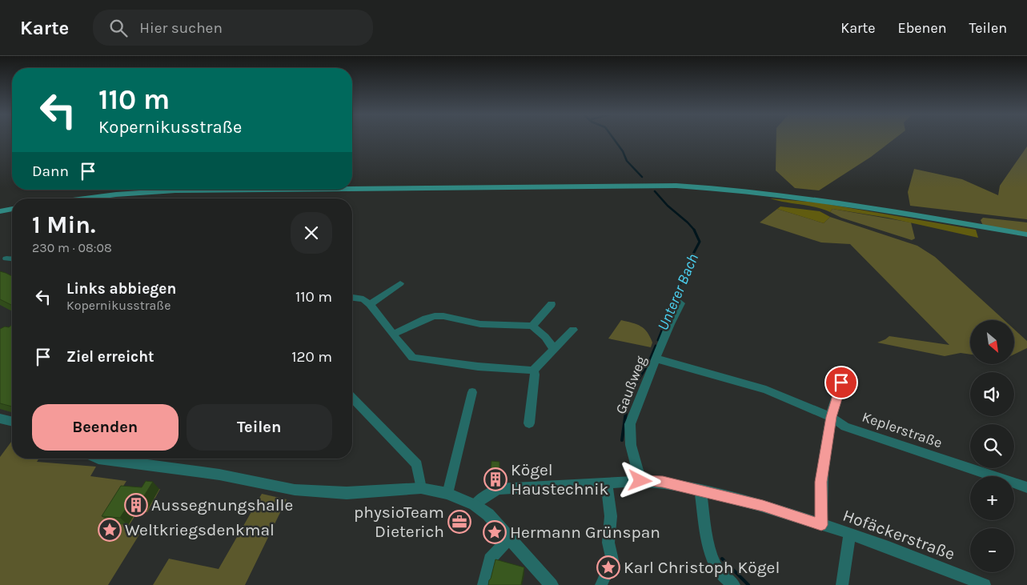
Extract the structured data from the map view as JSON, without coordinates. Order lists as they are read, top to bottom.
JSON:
{
  "streets": {
    "street": ["Gaußweg", "Keplerstraße", "Hofäckerstraße"]
  },
  "crossings": [
    ["Gaußweg", "Keplerstraße"],
    ["Gaußweg", "Hofäckerstraße"]
  ],
  "water": ["Unterer Bach"],
  "places": {
    "building": ["Kögel Haustechnik", "Aussegnungshalle"],
    "office": ["physioTeam Dieterich"],
    "place": ["Weltkriegsdenkmal", "Hermann Grünspan", "Karl Christoph Kögel"]
  },
  "north": "bottom right",
  "page": {
    "header": "Karte",
    "search": "Hier suchen",
    "nav": ["Karte", "Ebenen", "Teilen"],
    "turn": ["110 m", "Kopernikusstraße"],
    "then": "Dann",
    "heading": ["1 Min.", "230 m · 08:08"],
    "list": [
      {
        "name": "Links abbiegen",
        "note": "Kopernikusstraße",
        "value": "110 m"
      },
      {
        "name": "Ziel erreicht",
        "value": "120 m"
      }
    ],
    "map_buttons": ["+", "−"],
    "buttons": ["Beenden", "Teilen"]
  }
}
